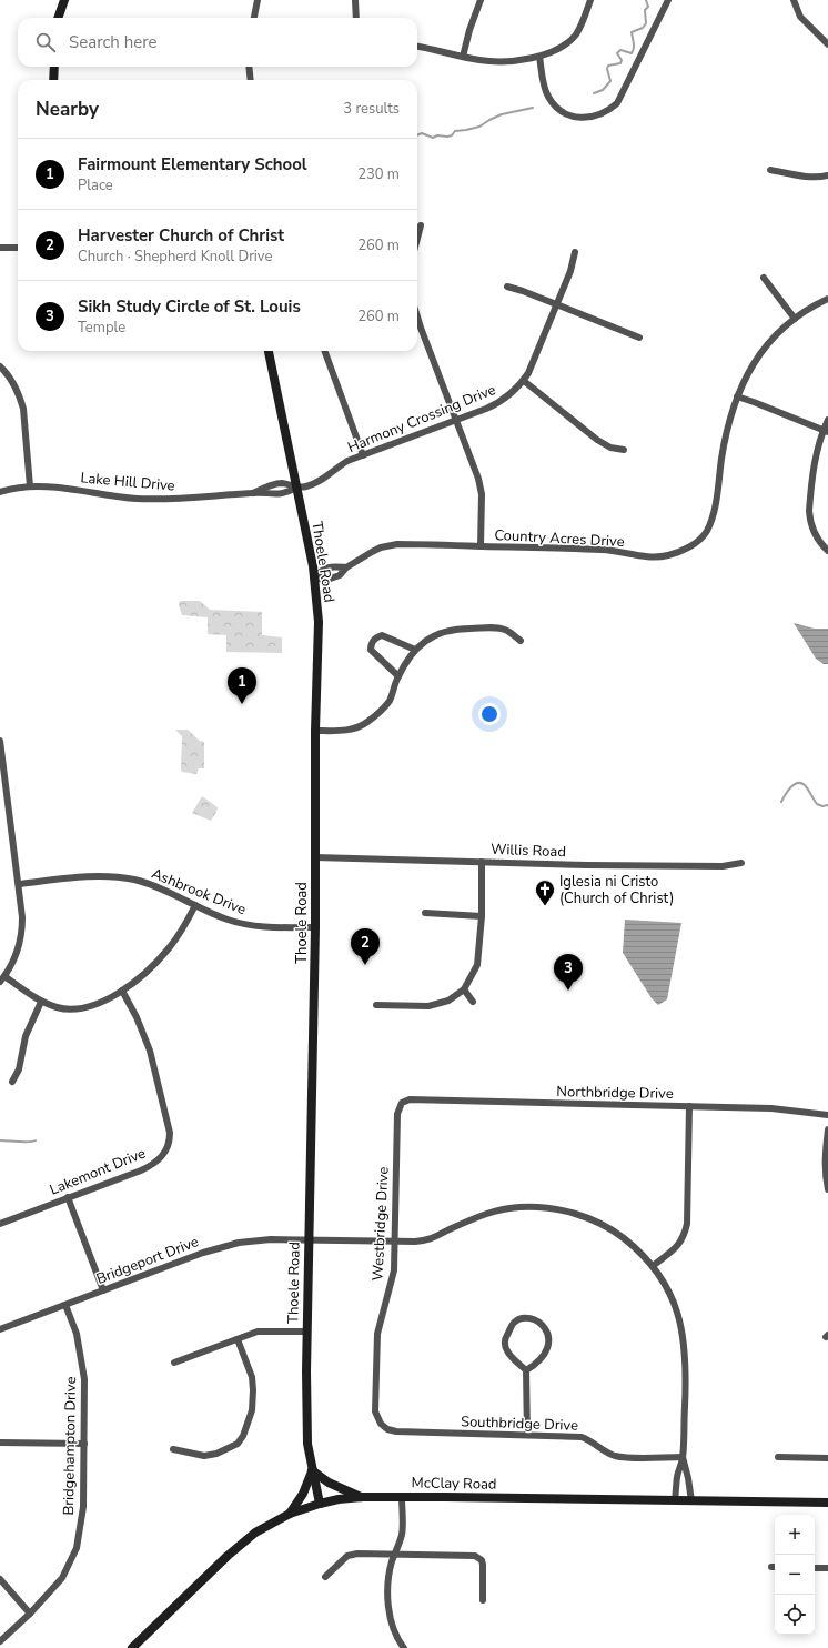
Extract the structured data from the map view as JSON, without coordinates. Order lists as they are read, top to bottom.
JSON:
{
  "streets": {
    "main road": ["Thoele Road", "McClay Road"],
    "street": [
      "Harmony Crossing Drive",
      "Lake Hill Drive",
      "Country Acres Drive",
      "Willis Road",
      "Ashbrook Drive",
      "Northbridge Drive",
      "Lakemont Drive",
      "Westbridge Drive",
      "Bridgeport Drive",
      "Southbridge Drive",
      "Bridgehampton Drive"
    ]
  },
  "crossings": [
    ["Harmony Crossing Drive", "Lake Hill Drive"],
    ["Harmony Crossing Drive", "Thoele Road"],
    ["Lake Hill Drive", "Thoele Road"],
    ["Country Acres Drive", "Thoele Road"],
    ["Thoele Road", "Willis Road"],
    ["Thoele Road", "Ashbrook Drive"],
    ["Thoele Road", "Bridgeport Drive"],
    ["Thoele Road", "McClay Road"],
    ["Northbridge Drive", "Westbridge Drive"],
    ["Westbridge Drive", "Bridgeport Drive"],
    ["Westbridge Drive", "Southbridge Drive"],
    ["Bridgeport Drive", "Southbridge Drive"],
    ["Bridgeport Drive", "Bridgehampton Drive"]
  ],
  "places": {
    "church": ["Iglesia ni Cristo (Church of Christ)"]
  },
  "page": {
    "search": "Search here",
    "heading": ["Nearby", "3 results"],
    "list": [
      {
        "mark": "1",
        "name": "Fairmount Elementary School",
        "note": "Place",
        "value": "230 m"
      },
      {
        "mark": "2",
        "name": "Harvester Church of Christ",
        "note": "Church · Shepherd Knoll Drive",
        "value": "260 m"
      },
      {
        "mark": "3",
        "name": "Sikh Study Circle of St. Louis",
        "note": "Temple",
        "value": "260 m"
      }
    ],
    "pins": ["1", "2", "3"],
    "map_buttons": ["+", "−"]
  }
}
